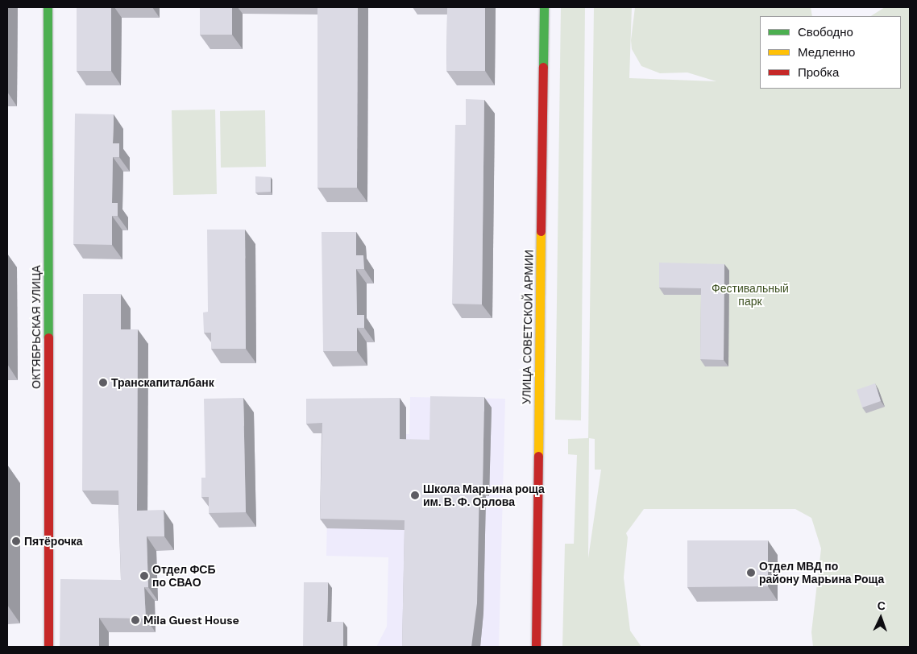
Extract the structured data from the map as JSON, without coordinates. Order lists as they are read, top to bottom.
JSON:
{
  "streets": {
    "street": ["ОКТЯБРЬСКАЯ УЛИЦА", "УЛИЦА СОВЕТСКОЙ АРМИИ"]
  },
  "parks": ["Фестивальный парк"],
  "places": [
    "Транскапиталбанк",
    "Школа Марьина роща им. В. Ф. Орлова",
    "Пятёрочка",
    "Отдел МВД по району Марьина Роща",
    "Отдел ФСБ по СВАО",
    "Mila Guest House"
  ],
  "legend": ["Свободно", "Медленно", "Пробка"],
  "north": "top"
}
